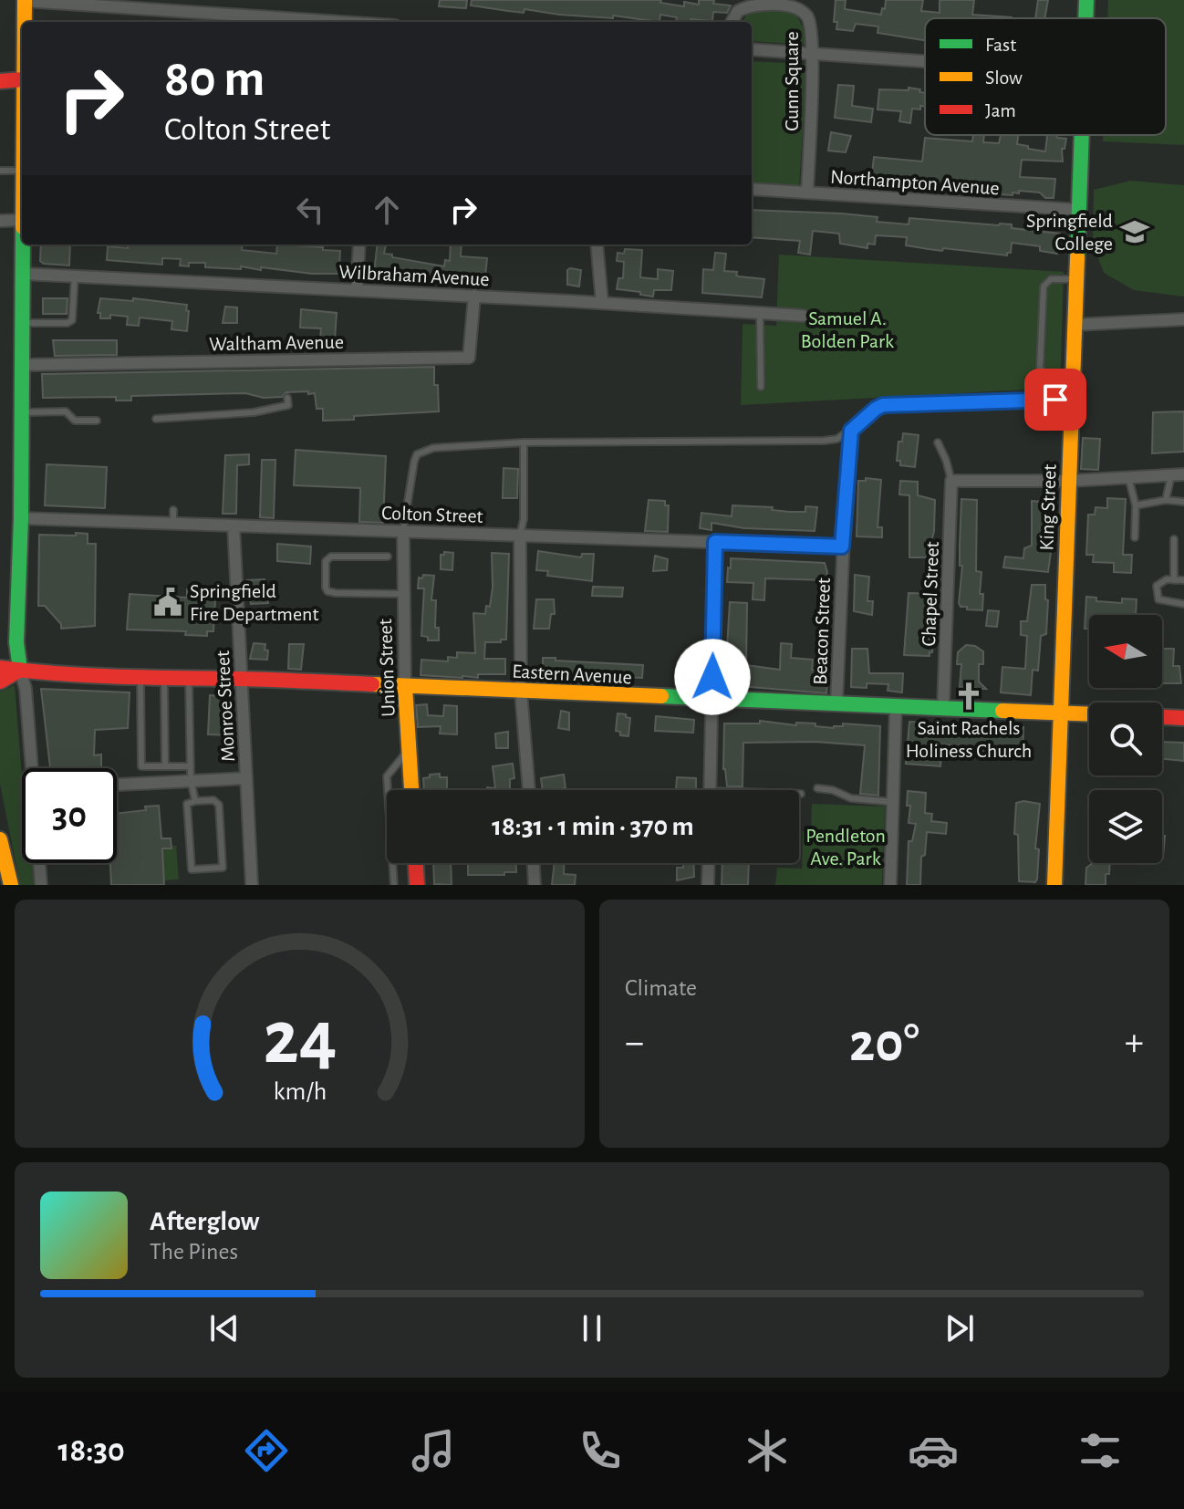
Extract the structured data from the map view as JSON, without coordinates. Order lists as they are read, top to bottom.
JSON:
{
  "streets": {
    "street": [
      "Gunn Square",
      "Northampton Avenue",
      "Wilbraham Avenue",
      "Waltham Avenue",
      "King Street",
      "Colton Street",
      "Chapel Street",
      "Beacon Street",
      "Union Street",
      "Eastern Avenue",
      "Monroe Street"
    ]
  },
  "crossings": [
    ["Gunn Square", "Northampton Avenue"],
    ["Northampton Avenue", "King Street"],
    ["Wilbraham Avenue", "Waltham Avenue"],
    ["King Street", "Eastern Avenue"],
    ["Colton Street", "Beacon Street"],
    ["Colton Street", "Union Street"],
    ["Colton Street", "Monroe Street"],
    ["Chapel Street", "Eastern Avenue"],
    ["Beacon Street", "Eastern Avenue"],
    ["Union Street", "Eastern Avenue"],
    ["Eastern Avenue", "Monroe Street"]
  ],
  "parks": ["Samuel A. Bolden Park", "Pendleton Ave. Park"],
  "places": {
    "school or university": ["Springfield College"],
    "public building": ["Springfield Fire Department"],
    "church": ["Saint Rachels Holiness Church"]
  },
  "legend": ["Fast", "Slow", "Jam"],
  "north": "left",
  "page": {
    "turn": ["80 m", "Colton Street"],
    "limit": "30",
    "trip": "18:31 · 1 min · 370 m",
    "tile": "Climate",
    "heat": ["−", "20°", "+"],
    "song": ["Afterglow", "The Pines"],
    "tabs": "18:30",
    "gauge": ["24", "km/h"]
  }
}
